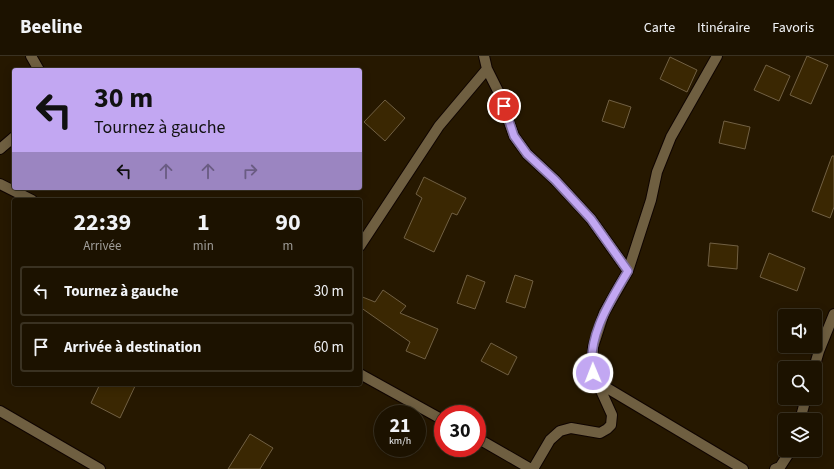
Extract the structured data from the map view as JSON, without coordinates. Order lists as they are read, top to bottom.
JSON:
{
  "page": {
    "header": "Beeline",
    "nav": ["Carte", "Itinéraire", "Favoris"],
    "turn": ["30 m", "Tournez à gauche"],
    "eta": [
      "22:39",
      "Arrivée",
      "1",
      "min",
      "90",
      "m"
    ],
    "list": [
      {
        "name": "Tournez à gauche",
        "value": "30 m"
      },
      {
        "name": "Arrivée à destination",
        "value": "60 m"
      }
    ],
    "speed": "21 km/h",
    "limit": "30"
  }
}
